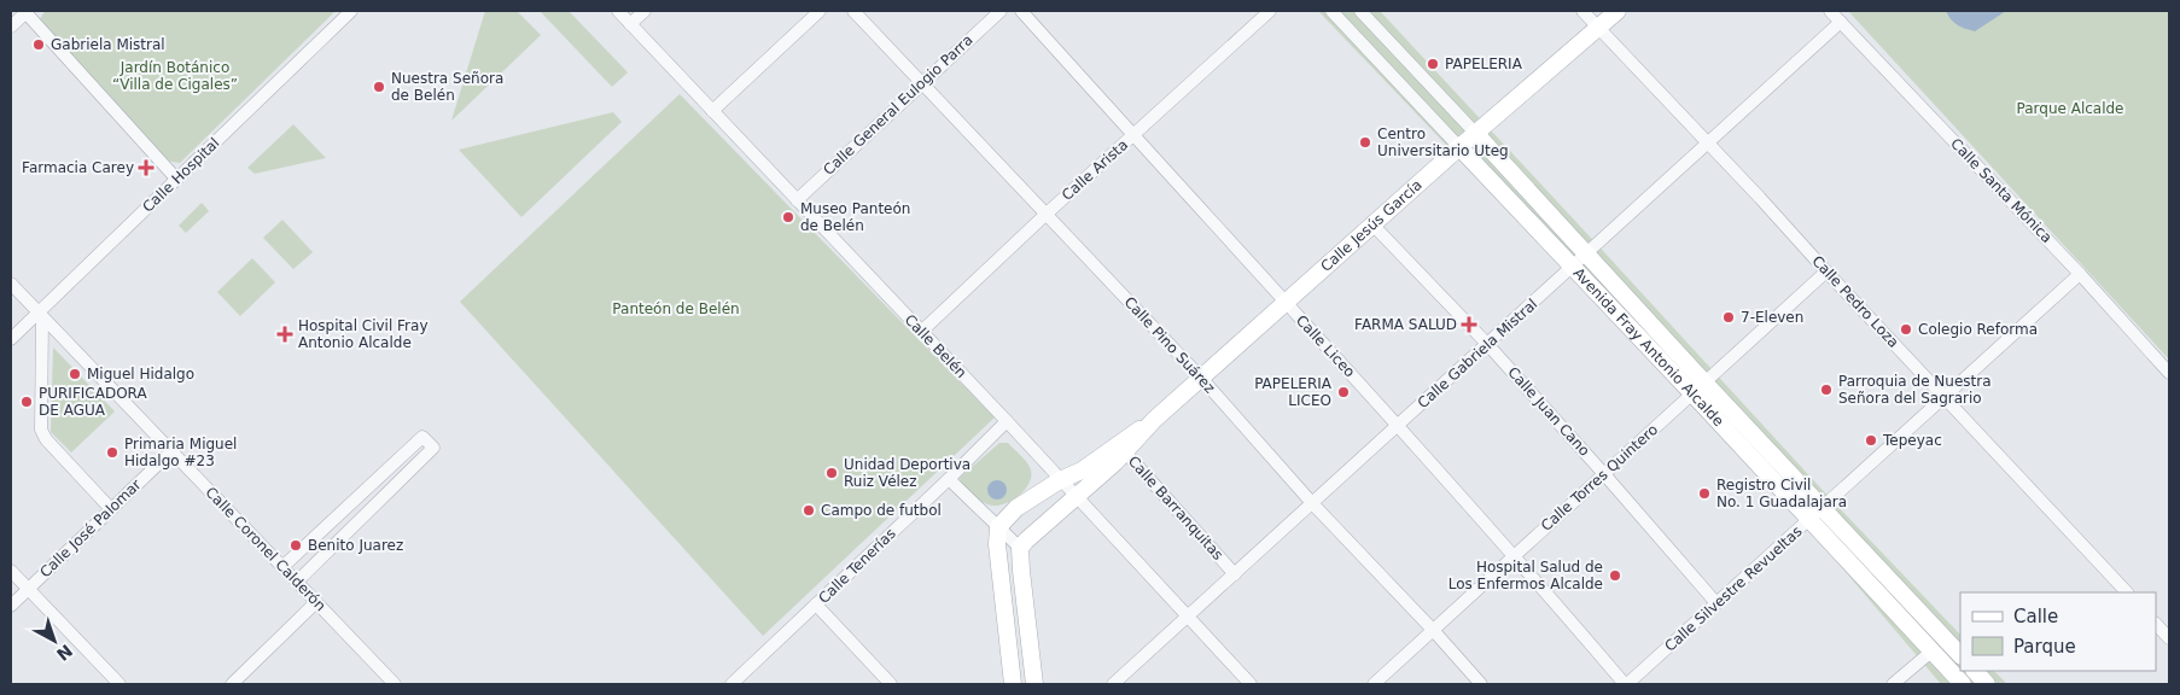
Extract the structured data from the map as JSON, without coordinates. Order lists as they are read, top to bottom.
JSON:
{
  "streets": {
    "street": [
      "Calle General Eulogio Parra",
      "Calle Arista",
      "Calle Hospital",
      "Calle Santa Mónica",
      "Calle Jesús García",
      "Calle Pedro Loza",
      "Calle Pino Suárez",
      "Calle Belén",
      "Calle Liceo",
      "Avenida Fray Antonio Alcalde",
      "Calle Gabriela Mistral",
      "Calle Juan Cano",
      "Calle Torres Quintero",
      "Calle Barranquitas",
      "Calle José Palomar",
      "Calle Coronel Calderón",
      "Calle Tenerías",
      "Calle Silvestre Revueltas"
    ]
  },
  "crossings": [
    ["Calle General Eulogio Parra", "Calle Pino Suárez"],
    ["Calle General Eulogio Parra", "Calle Belén"],
    ["Calle Arista", "Calle Pino Suárez"],
    ["Calle Arista", "Calle Belén"],
    ["Calle Arista", "Calle Liceo"],
    ["Calle Hospital", "Calle Coronel Calderón"],
    ["Calle Santa Mónica", "Calle Gabriela Mistral"],
    ["Calle Santa Mónica", "Calle Silvestre Revueltas"],
    ["Calle Jesús García", "Calle Pedro Loza"],
    ["Calle Jesús García", "Calle Pino Suárez"],
    ["Calle Jesús García", "Calle Belén"],
    ["Calle Jesús García", "Calle Liceo"],
    ["Calle Jesús García", "Avenida Fray Antonio Alcalde"],
    ["Calle Jesús García", "Calle Juan Cano"],
    ["Calle Jesús García", "Calle Barranquitas"],
    ["Calle Pedro Loza", "Calle Gabriela Mistral"],
    ["Calle Pedro Loza", "Calle Torres Quintero"],
    ["Calle Pedro Loza", "Calle Silvestre Revueltas"],
    ["Calle Pino Suárez", "Calle Gabriela Mistral"],
    ["Calle Pino Suárez", "Calle Torres Quintero"],
    ["Calle Belén", "Calle Gabriela Mistral"],
    ["Calle Belén", "Calle Tenerías"],
    ["Calle Liceo", "Calle Gabriela Mistral"],
    ["Calle Liceo", "Calle Torres Quintero"],
    ["Calle Liceo", "Calle Silvestre Revueltas"],
    ["Avenida Fray Antonio Alcalde", "Calle Gabriela Mistral"],
    ["Avenida Fray Antonio Alcalde", "Calle Torres Quintero"],
    ["Avenida Fray Antonio Alcalde", "Calle Silvestre Revueltas"],
    ["Calle Gabriela Mistral", "Calle Juan Cano"],
    ["Calle Gabriela Mistral", "Calle Barranquitas"],
    ["Calle Juan Cano", "Calle Torres Quintero"],
    ["Calle Juan Cano", "Calle Silvestre Revueltas"],
    ["Calle José Palomar", "Calle Coronel Calderón"]
  ],
  "parks": ["Jardín Botánico “Villa de Cigales”", "Parque Alcalde", "Panteón de Belén"],
  "places": {
    "other": [
      "Gabriela Mistral",
      "PAPELERIA",
      "Nuestra Señora de Belén",
      "Centro Universitario Uteg",
      "Museo Panteón de Belén",
      "7-Eleven",
      "Colegio Reforma",
      "Miguel Hidalgo",
      "Parroquia de Nuestra Señora del Sagrario",
      "PAPELERIA LICEO",
      "PURIFICADORA DE AGUA",
      "Tepeyac",
      "Primaria Miguel Hidalgo #23",
      "Unidad Deportiva Ruiz Vélez",
      "Registro Civil No. 1 Guadalajara",
      "Campo de futbol",
      "Benito Juarez",
      "Hospital Salud de Los Enfermos Alcalde"
    ],
    "health": ["Farmacia Carey", "FARMA SALUD", "Hospital Civil Fray Antonio Alcalde"]
  },
  "legend": ["Calle", "Parque"],
  "north": "bottom right"
}
